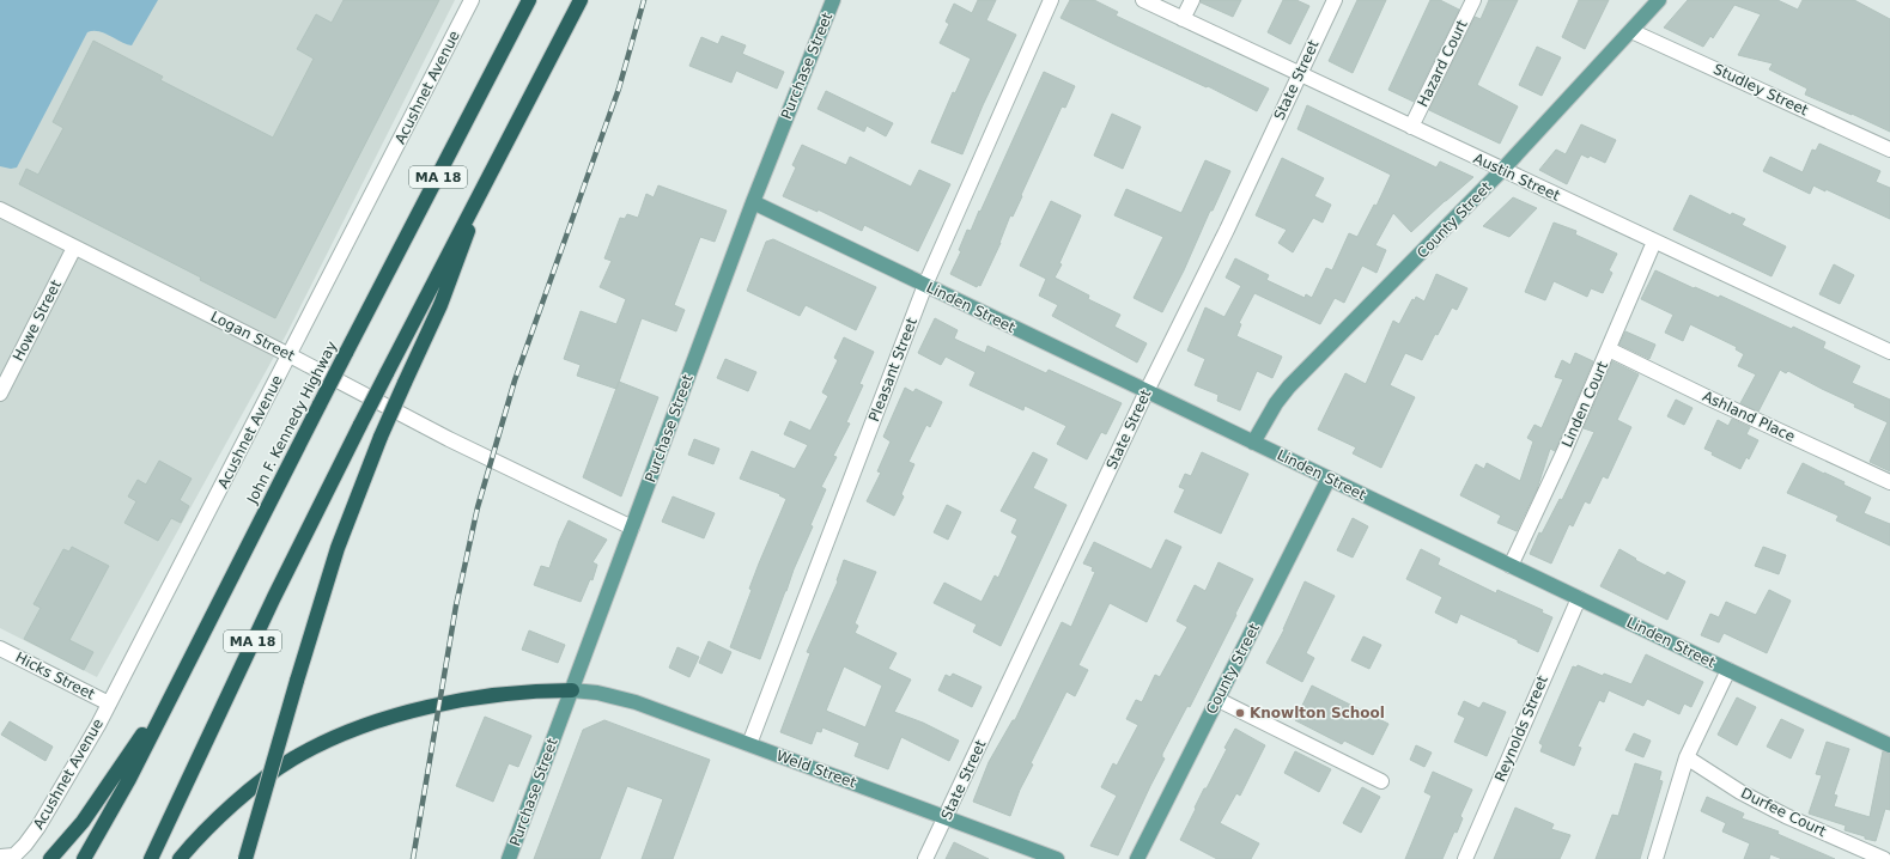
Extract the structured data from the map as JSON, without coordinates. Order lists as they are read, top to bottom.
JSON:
{
  "streets": {
    "highway": ["MA 18", "John F. Kennedy Highway"],
    "main road": [
      "Purchase Street",
      "County Street",
      "Linden Street",
      "Weld Street"
    ],
    "street": [
      "Hazard Court",
      "State Street",
      "Acushnet Avenue",
      "Studley Street",
      "Austin Street",
      "Howe Street",
      "Logan Street",
      "Pleasant Street",
      "Linden Court",
      "Ashland Place",
      "Hicks Street",
      "Reynolds Street",
      "Durfee Court"
    ]
  },
  "crossings": [
    ["Hazard Court", "Austin Street"],
    ["Purchase Street", "Linden Street"],
    ["Purchase Street", "Logan Street"],
    ["Purchase Street", "Weld Street"],
    ["State Street", "Austin Street"],
    ["State Street", "Linden Street"],
    ["State Street", "Weld Street"],
    ["Acushnet Avenue", "Logan Street"],
    ["Acushnet Avenue", "Hicks Street"],
    ["Studley Street", "County Street"],
    ["Austin Street", "County Street"],
    ["Austin Street", "Linden Court"],
    ["County Street", "Linden Street"],
    ["Linden Street", "Pleasant Street"],
    ["Linden Street", "Linden Court"],
    ["Linden Street", "Reynolds Street"],
    ["Howe Street", "Logan Street"],
    ["Pleasant Street", "Weld Street"],
    ["Linden Court", "Ashland Place"]
  ],
  "places": ["Knowlton School"]
}
